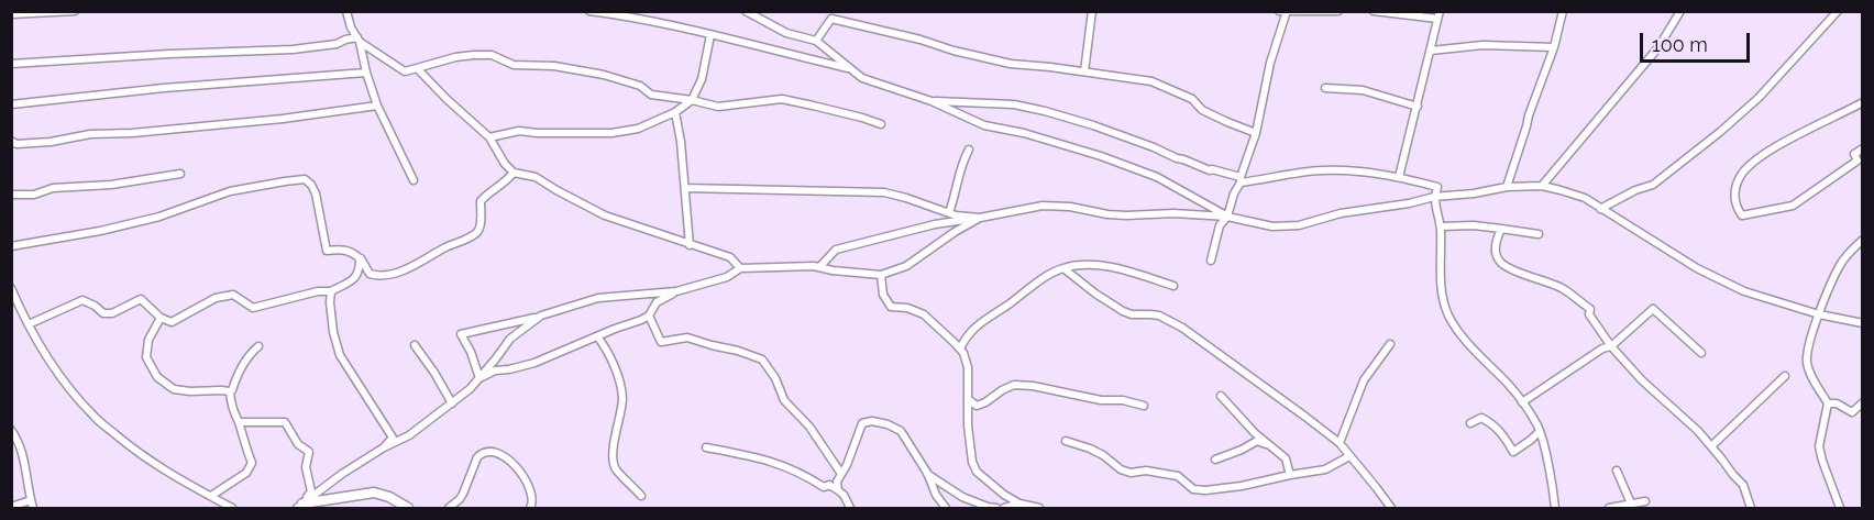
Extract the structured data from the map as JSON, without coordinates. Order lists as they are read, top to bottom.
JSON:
{
  "scale_bar": "100 m"
}
